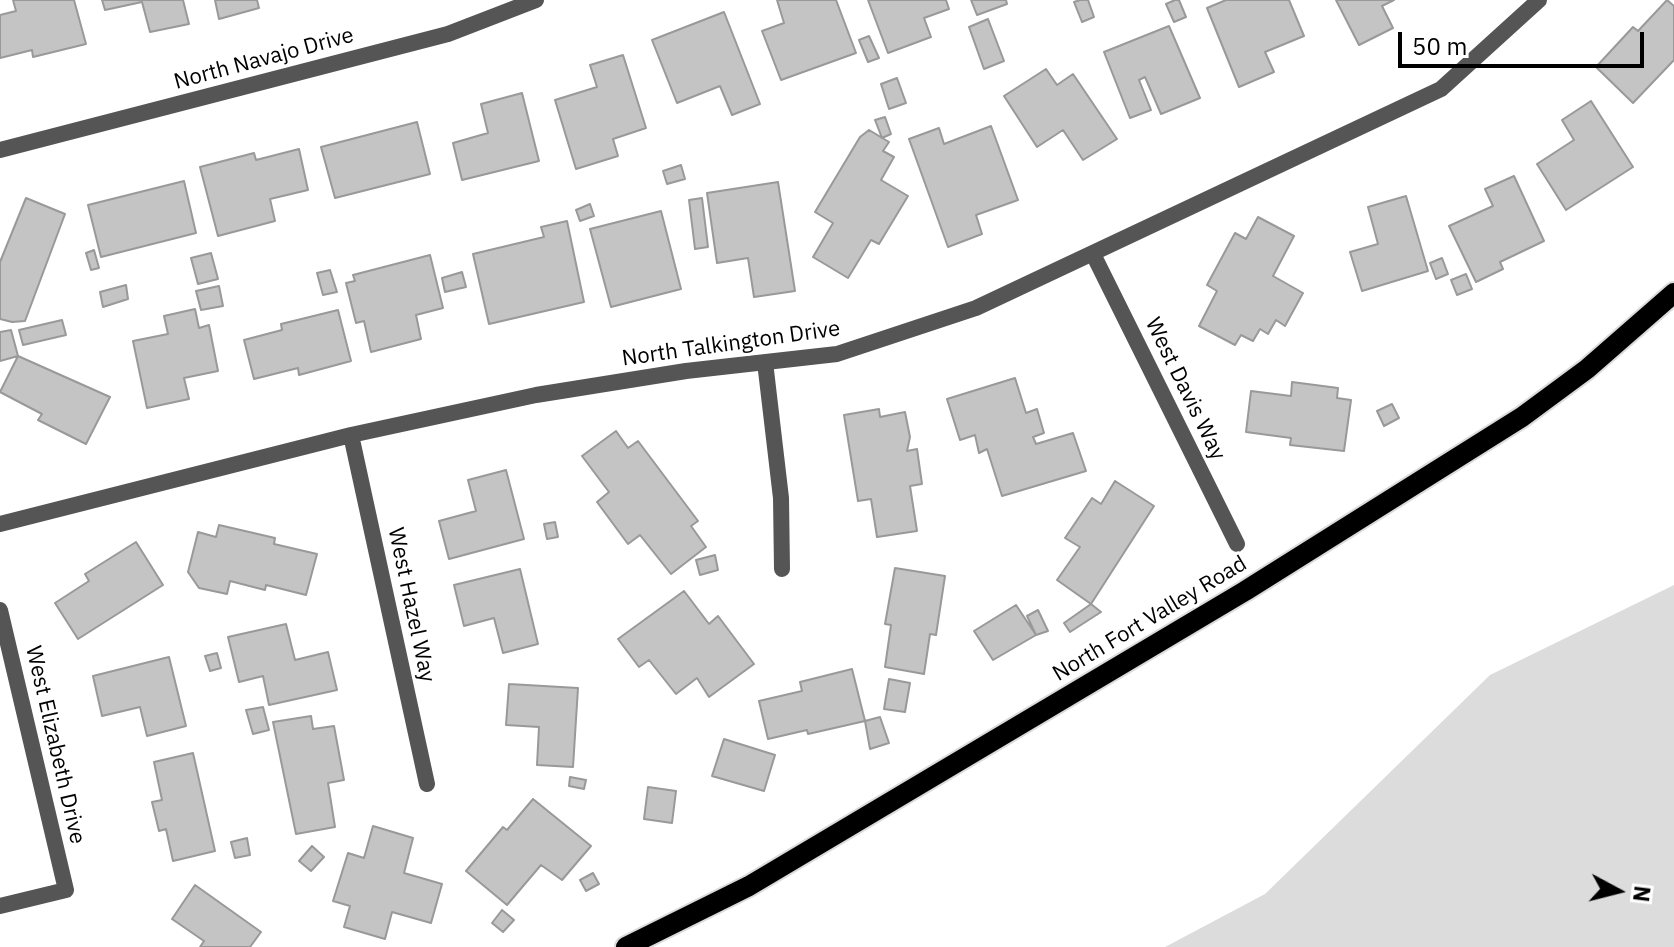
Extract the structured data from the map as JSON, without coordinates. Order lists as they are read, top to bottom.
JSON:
{
  "streets": {
    "main road": ["North Fort Valley Road"],
    "street": [
      "North Navajo Drive",
      "North Talkington Drive",
      "West Davis Way",
      "West Hazel Way",
      "West Elizabeth Drive"
    ]
  },
  "crossings": [
    ["North Talkington Drive", "West Davis Way"],
    ["North Talkington Drive", "West Hazel Way"]
  ],
  "scale_bar": "50 m",
  "north": "right"
}
